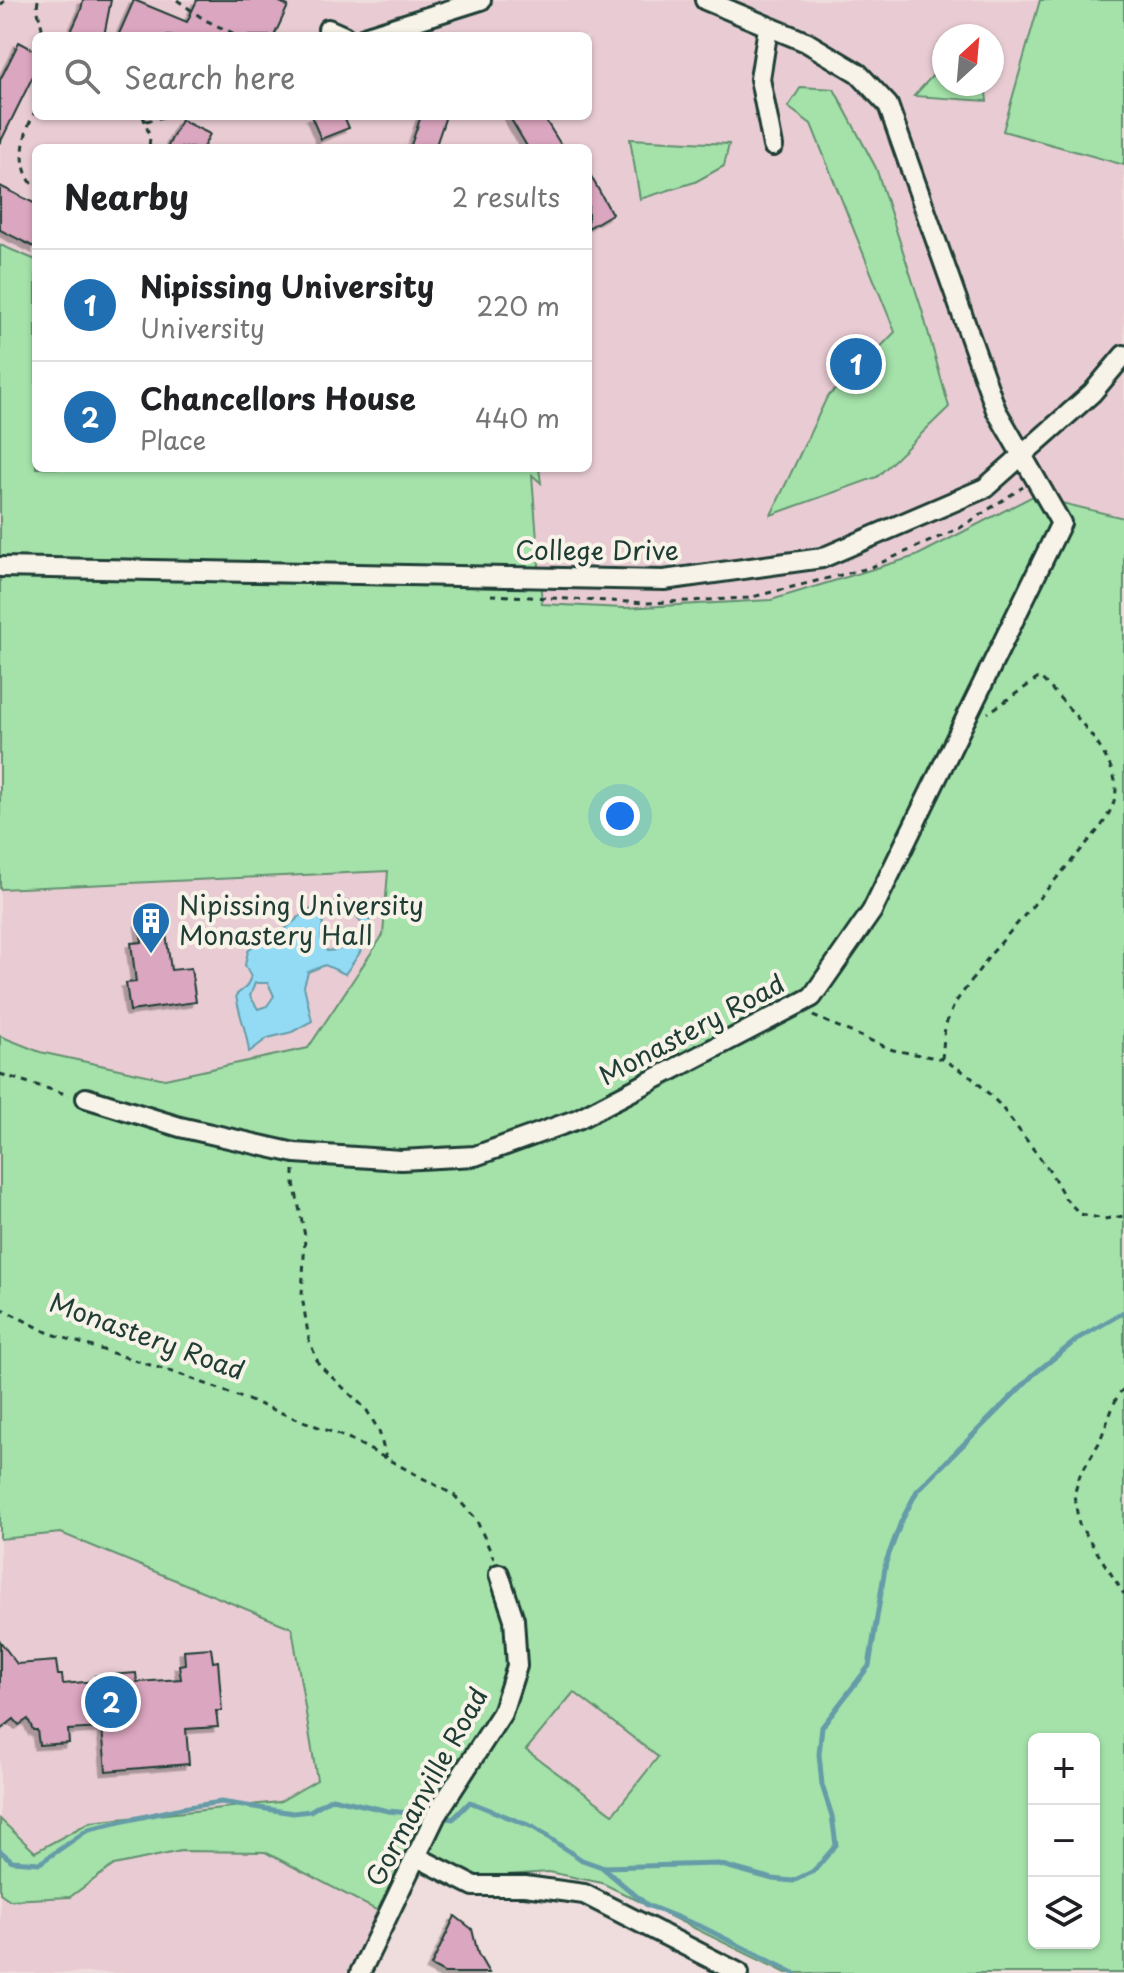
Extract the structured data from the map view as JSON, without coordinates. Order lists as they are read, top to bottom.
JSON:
{
  "streets": {
    "street": ["College Drive", "Monastery Road", "Gormanville Road"]
  },
  "crossings": [
    ["College Drive", "Monastery Road"],
    ["Monastery Road", "Gormanville Road"]
  ],
  "places": {
    "building": ["Nipissing University Monastery Hall"]
  },
  "north": "top right",
  "page": {
    "search": "Search here",
    "heading": ["Nearby", "2 results"],
    "list": [
      {
        "mark": "1",
        "name": "Nipissing University",
        "note": "University",
        "value": "220 m"
      },
      {
        "mark": "2",
        "name": "Chancellors House",
        "note": "Place",
        "value": "440 m"
      }
    ],
    "pins": ["1", "2"],
    "map_buttons": ["+", "−"]
  }
}
